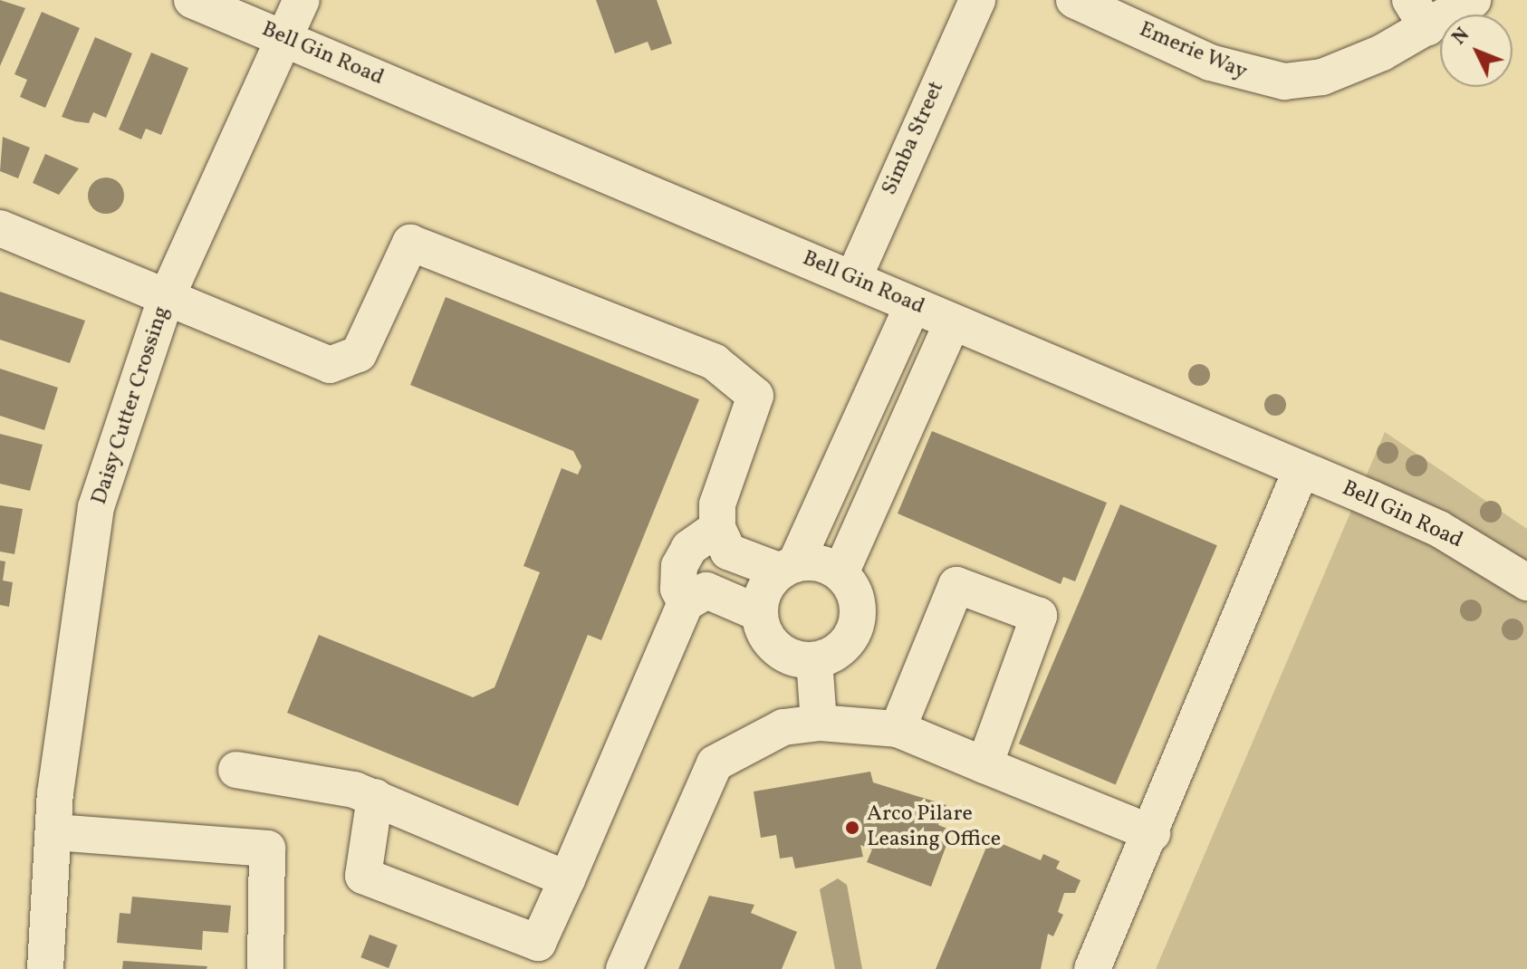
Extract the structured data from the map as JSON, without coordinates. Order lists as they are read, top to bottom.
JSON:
{
  "streets": {
    "street": [
      "Emerie Way",
      "Bell Gin Road",
      "Simba Street",
      "Daisy Cutter Crossing"
    ]
  },
  "crossings": [
    ["Bell Gin Road", "Simba Street"],
    ["Bell Gin Road", "Daisy Cutter Crossing"]
  ],
  "places": ["Arco Pilare Leasing Office"],
  "north": "top left"
}
